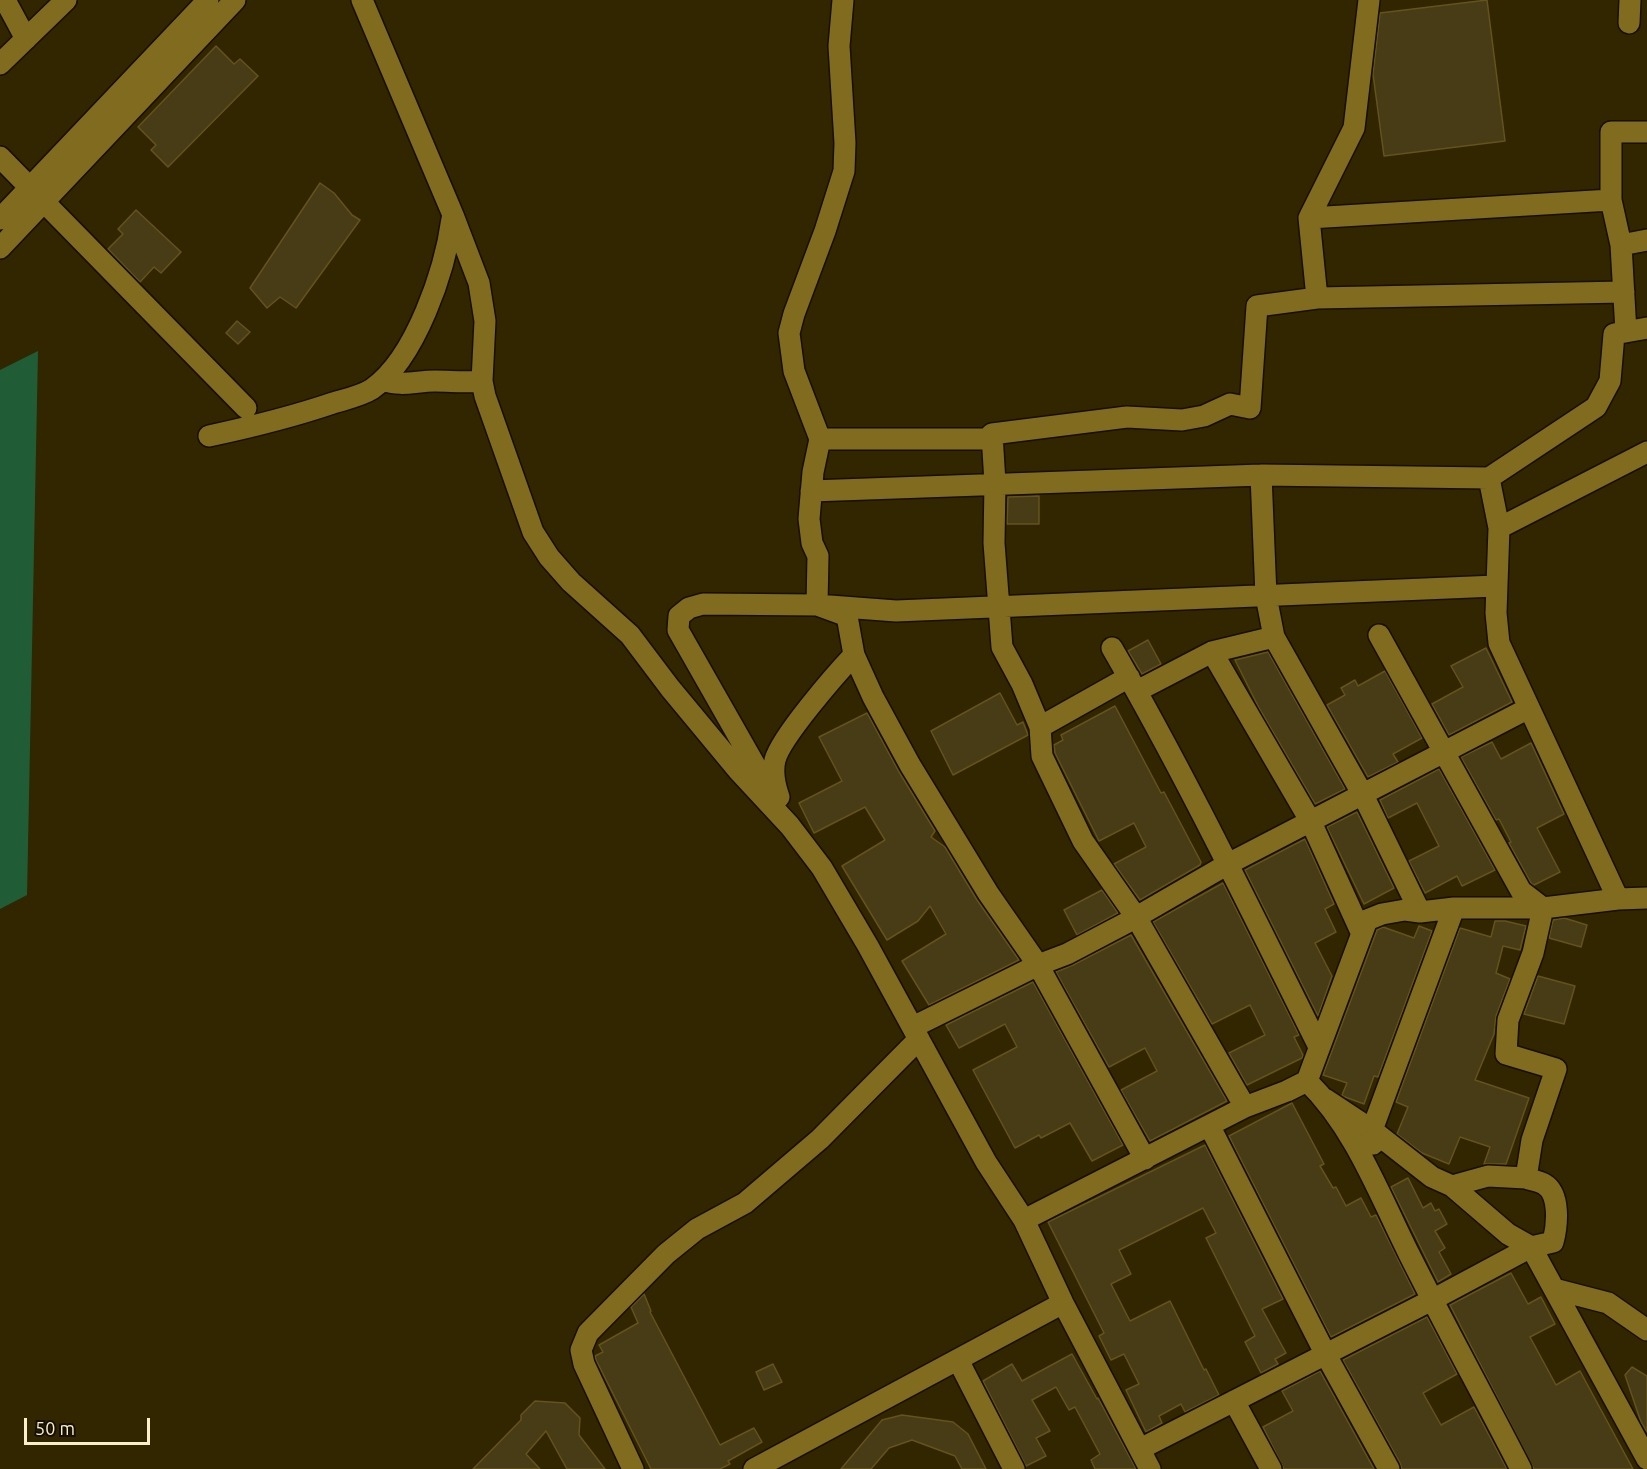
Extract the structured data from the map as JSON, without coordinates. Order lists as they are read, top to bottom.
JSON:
{
  "scale_bar": "50 m"
}
